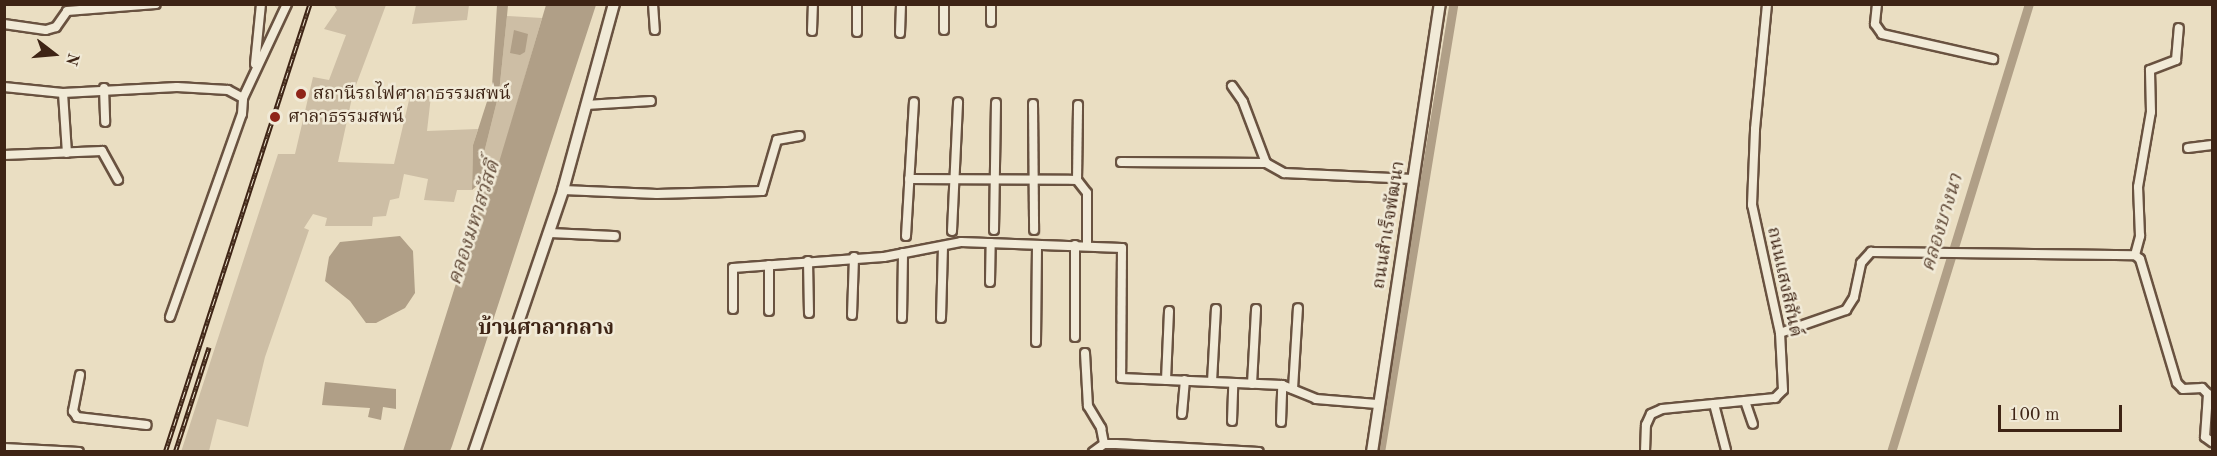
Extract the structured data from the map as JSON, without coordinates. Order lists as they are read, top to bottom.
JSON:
{
  "streets": {
    "street": ["ถนนสำเร็จพัฒนา", "ถนนแสงสีสันต์"]
  },
  "districts": ["บ้านศาลากลาง"],
  "water": ["คลองมหาสวัสดิ์", "คลองบางนา"],
  "places": ["สถานีรถไฟศาลาธรรมสพน์", "ศาลาธรรมสพน์"],
  "scale_bar": "100 m",
  "north": "right"
}
